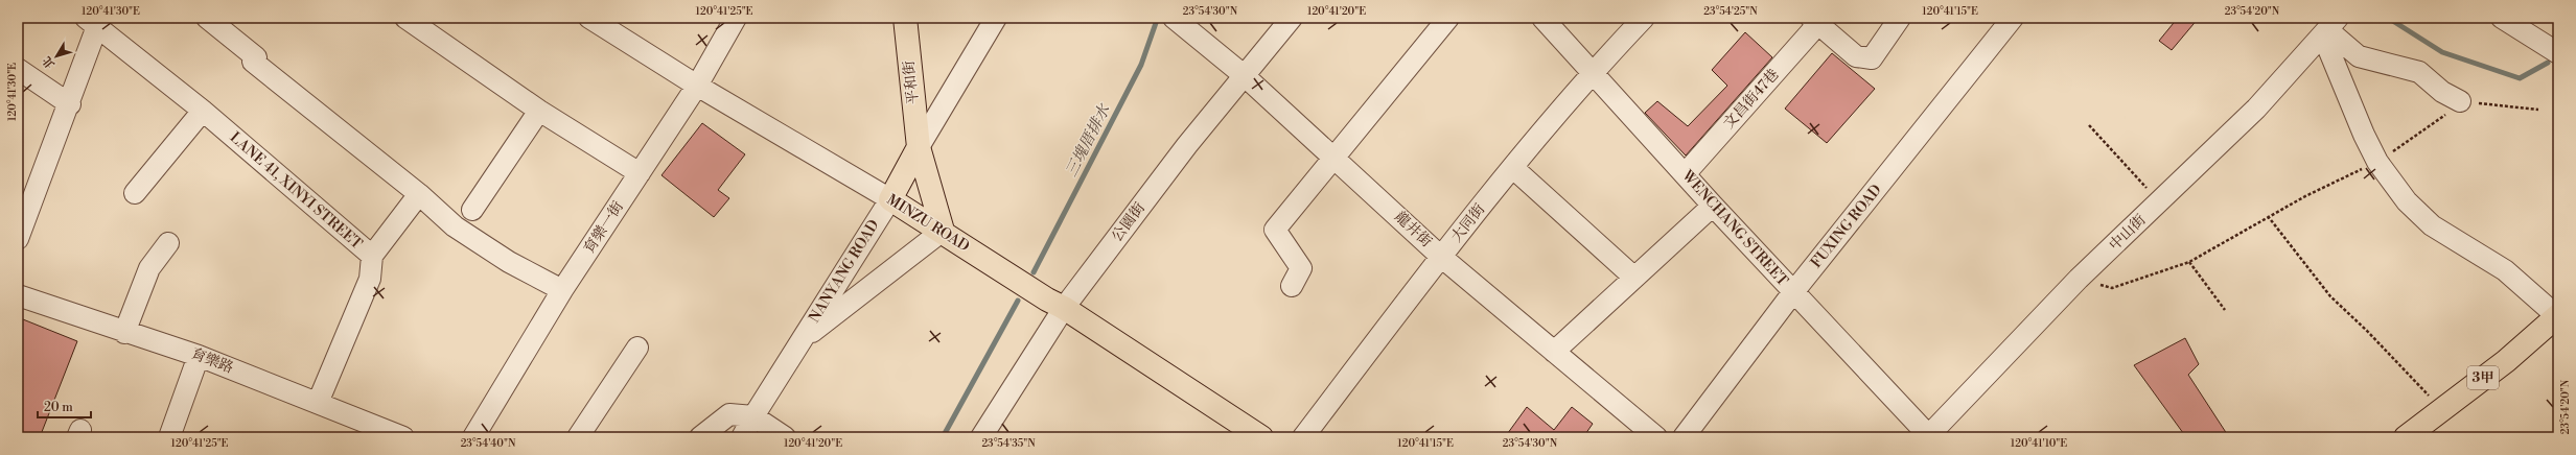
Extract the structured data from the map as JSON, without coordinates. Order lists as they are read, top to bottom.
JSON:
{
  "streets": {
    "main road": [
      "平和街",
      "MINZU ROAD",
      "NANYANG ROAD",
      "3甲"
    ],
    "street": [
      "文昌街47巷",
      "LANE 41, XINYI STREET",
      "公園街",
      "大同街",
      "FUXING ROAD",
      "育樂一街",
      "WENCHANG STREET",
      "龍井街",
      "中山街",
      "育樂路"
    ]
  },
  "crossings": [
    ["平和街", "MINZU ROAD"],
    ["平和街", "NANYANG ROAD"],
    ["文昌街47巷", "WENCHANG STREET"],
    ["LANE 41, XINYI STREET", "育樂路"],
    ["公園街", "MINZU ROAD"],
    ["公園街", "龍井街"],
    ["MINZU ROAD", "育樂一街"],
    ["MINZU ROAD", "NANYANG ROAD"],
    ["大同街", "WENCHANG STREET"],
    ["大同街", "龍井街"],
    ["FUXING ROAD", "WENCHANG STREET"],
    ["WENCHANG STREET", "中山街"]
  ],
  "water": ["三塊厝排水"],
  "scale_bar": "20 m",
  "north": "bottom left",
  "coordinates": [
    "120°41'30\"E",
    "120°41'25\"E",
    "23°54'30\"N",
    "120°41'20\"E",
    "23°54'25\"N",
    "120°41'15\"E",
    "23°54'20\"N",
    "23°54'40\"N",
    "23°54'35\"N",
    "120°41'10\"E"
  ]
}
